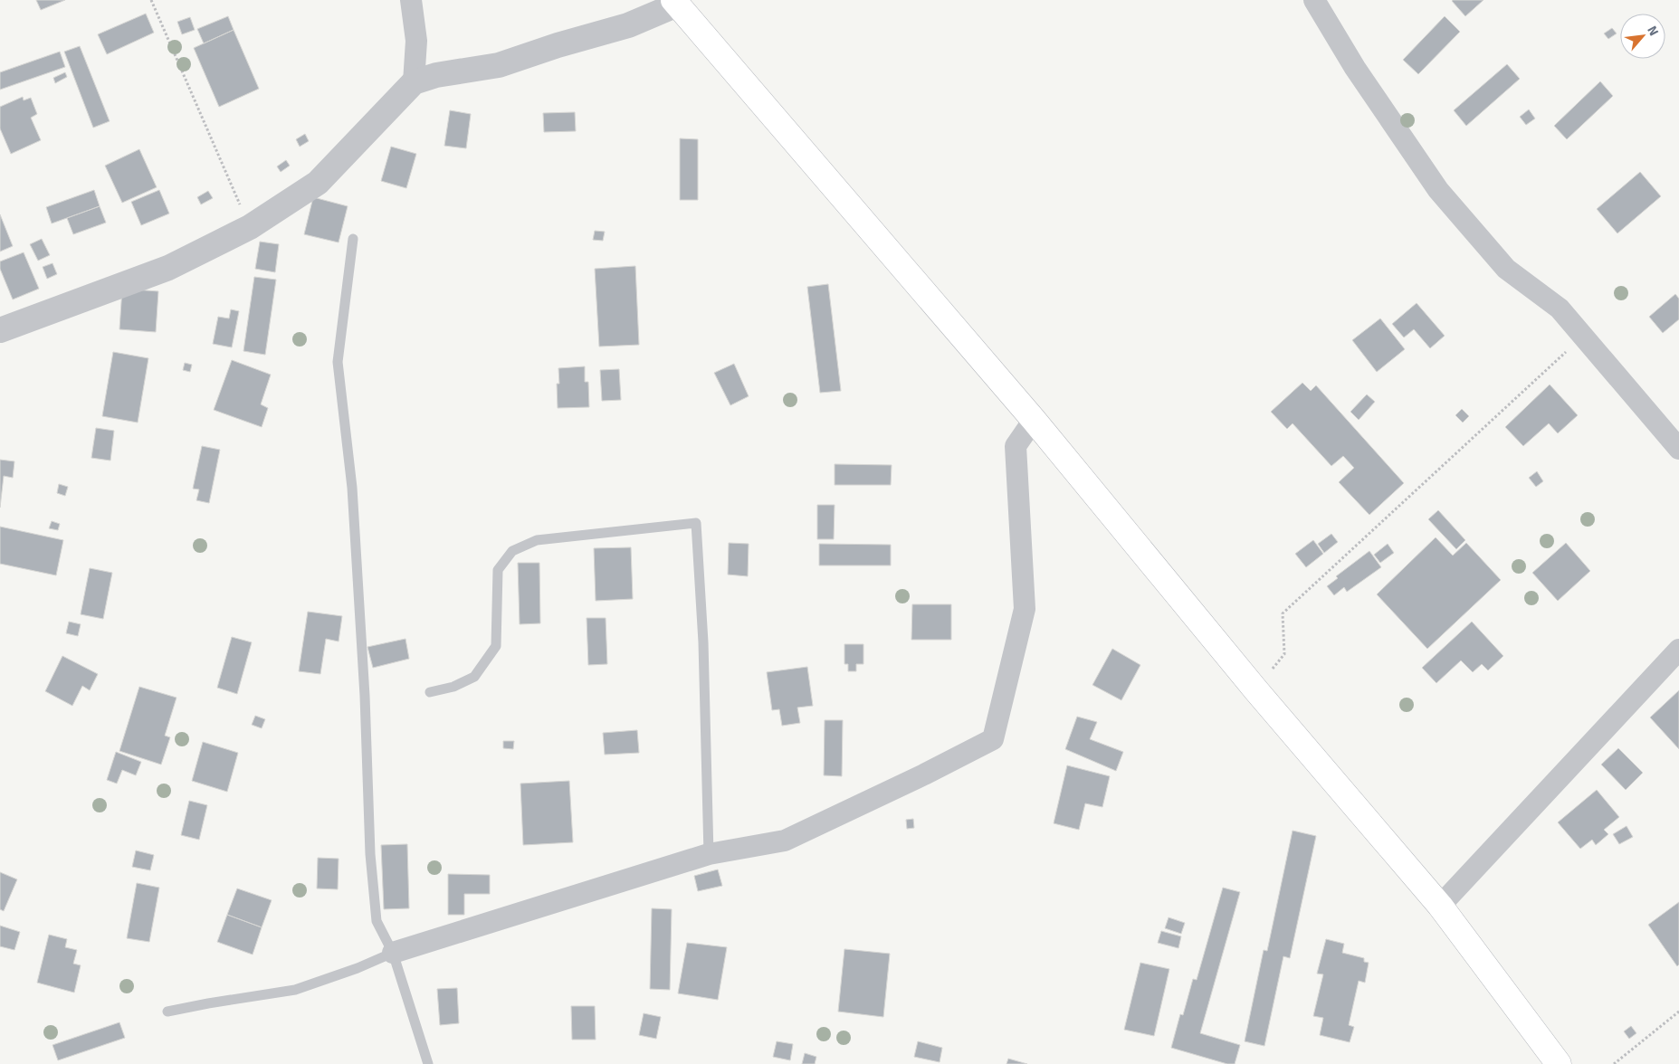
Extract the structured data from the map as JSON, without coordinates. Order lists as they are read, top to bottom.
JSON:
{
  "north": "top right"
}
